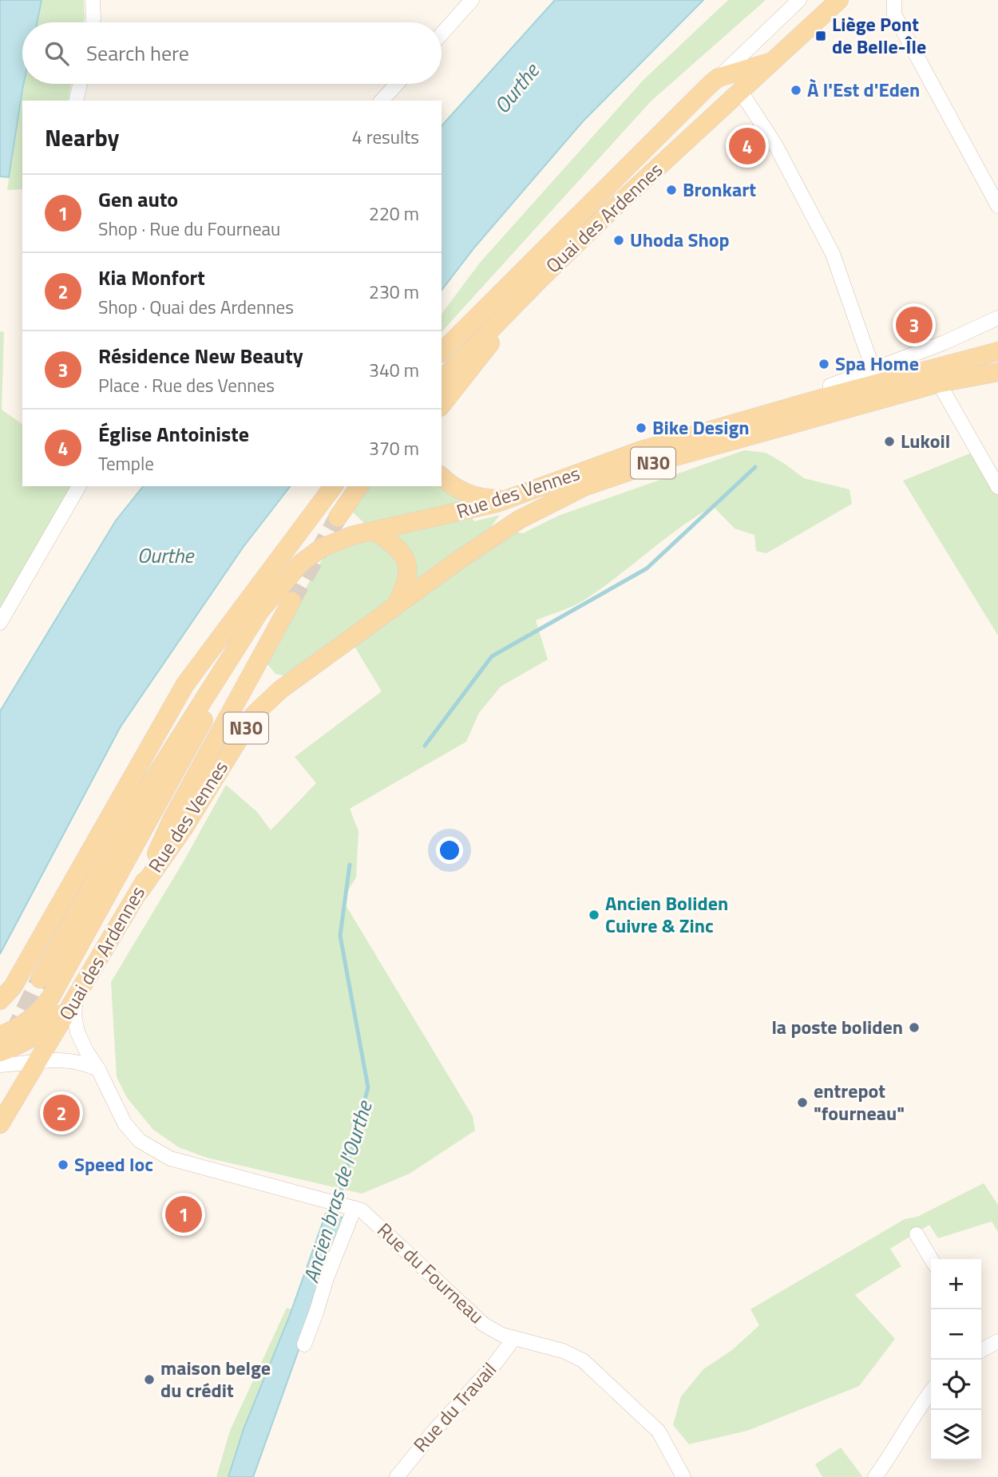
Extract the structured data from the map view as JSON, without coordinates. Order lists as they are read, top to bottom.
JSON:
{
  "streets": {
    "main road": ["Quai des Ardennes", "N30", "Rue des Vennes"],
    "street": ["Rue du Fourneau", "Rue du Travail"]
  },
  "crossings": [
    ["Quai des Ardennes", "Rue des Vennes"],
    ["Quai des Ardennes", "Rue du Fourneau"],
    ["N30", "Rue des Vennes"],
    ["Rue du Fourneau", "Rue du Travail"]
  ],
  "water": ["Ourthe", "Ancien bras de l'Ourthe"],
  "places": {
    "transit": ["Liège Pont de Belle-Île"],
    "other": [
      "À l'Est d'Eden",
      "Bronkart",
      "Uhoda Shop",
      "Spa Home",
      "Bike Design",
      "Lukoil",
      "Ancien Boliden Cuivre & Zinc",
      "la poste boliden",
      "entrepot \"fourneau\"",
      "Speed loc",
      "maison belge du crédit"
    ]
  },
  "page": {
    "search": "Search here",
    "heading": ["Nearby", "4 results"],
    "pins": [
      "4",
      "3",
      "2",
      "1"
    ],
    "list": [
      {
        "mark": "1",
        "name": "Gen auto",
        "note": "Shop · Rue du Fourneau",
        "value": "220 m"
      },
      {
        "mark": "2",
        "name": "Kia Monfort",
        "note": "Shop · Quai des Ardennes",
        "value": "230 m"
      },
      {
        "mark": "3",
        "name": "Résidence New Beauty",
        "note": "Place · Rue des Vennes",
        "value": "340 m"
      },
      {
        "mark": "4",
        "name": "Église Antoiniste",
        "note": "Temple",
        "value": "370 m"
      }
    ],
    "map_buttons": ["+", "−"]
  }
}
